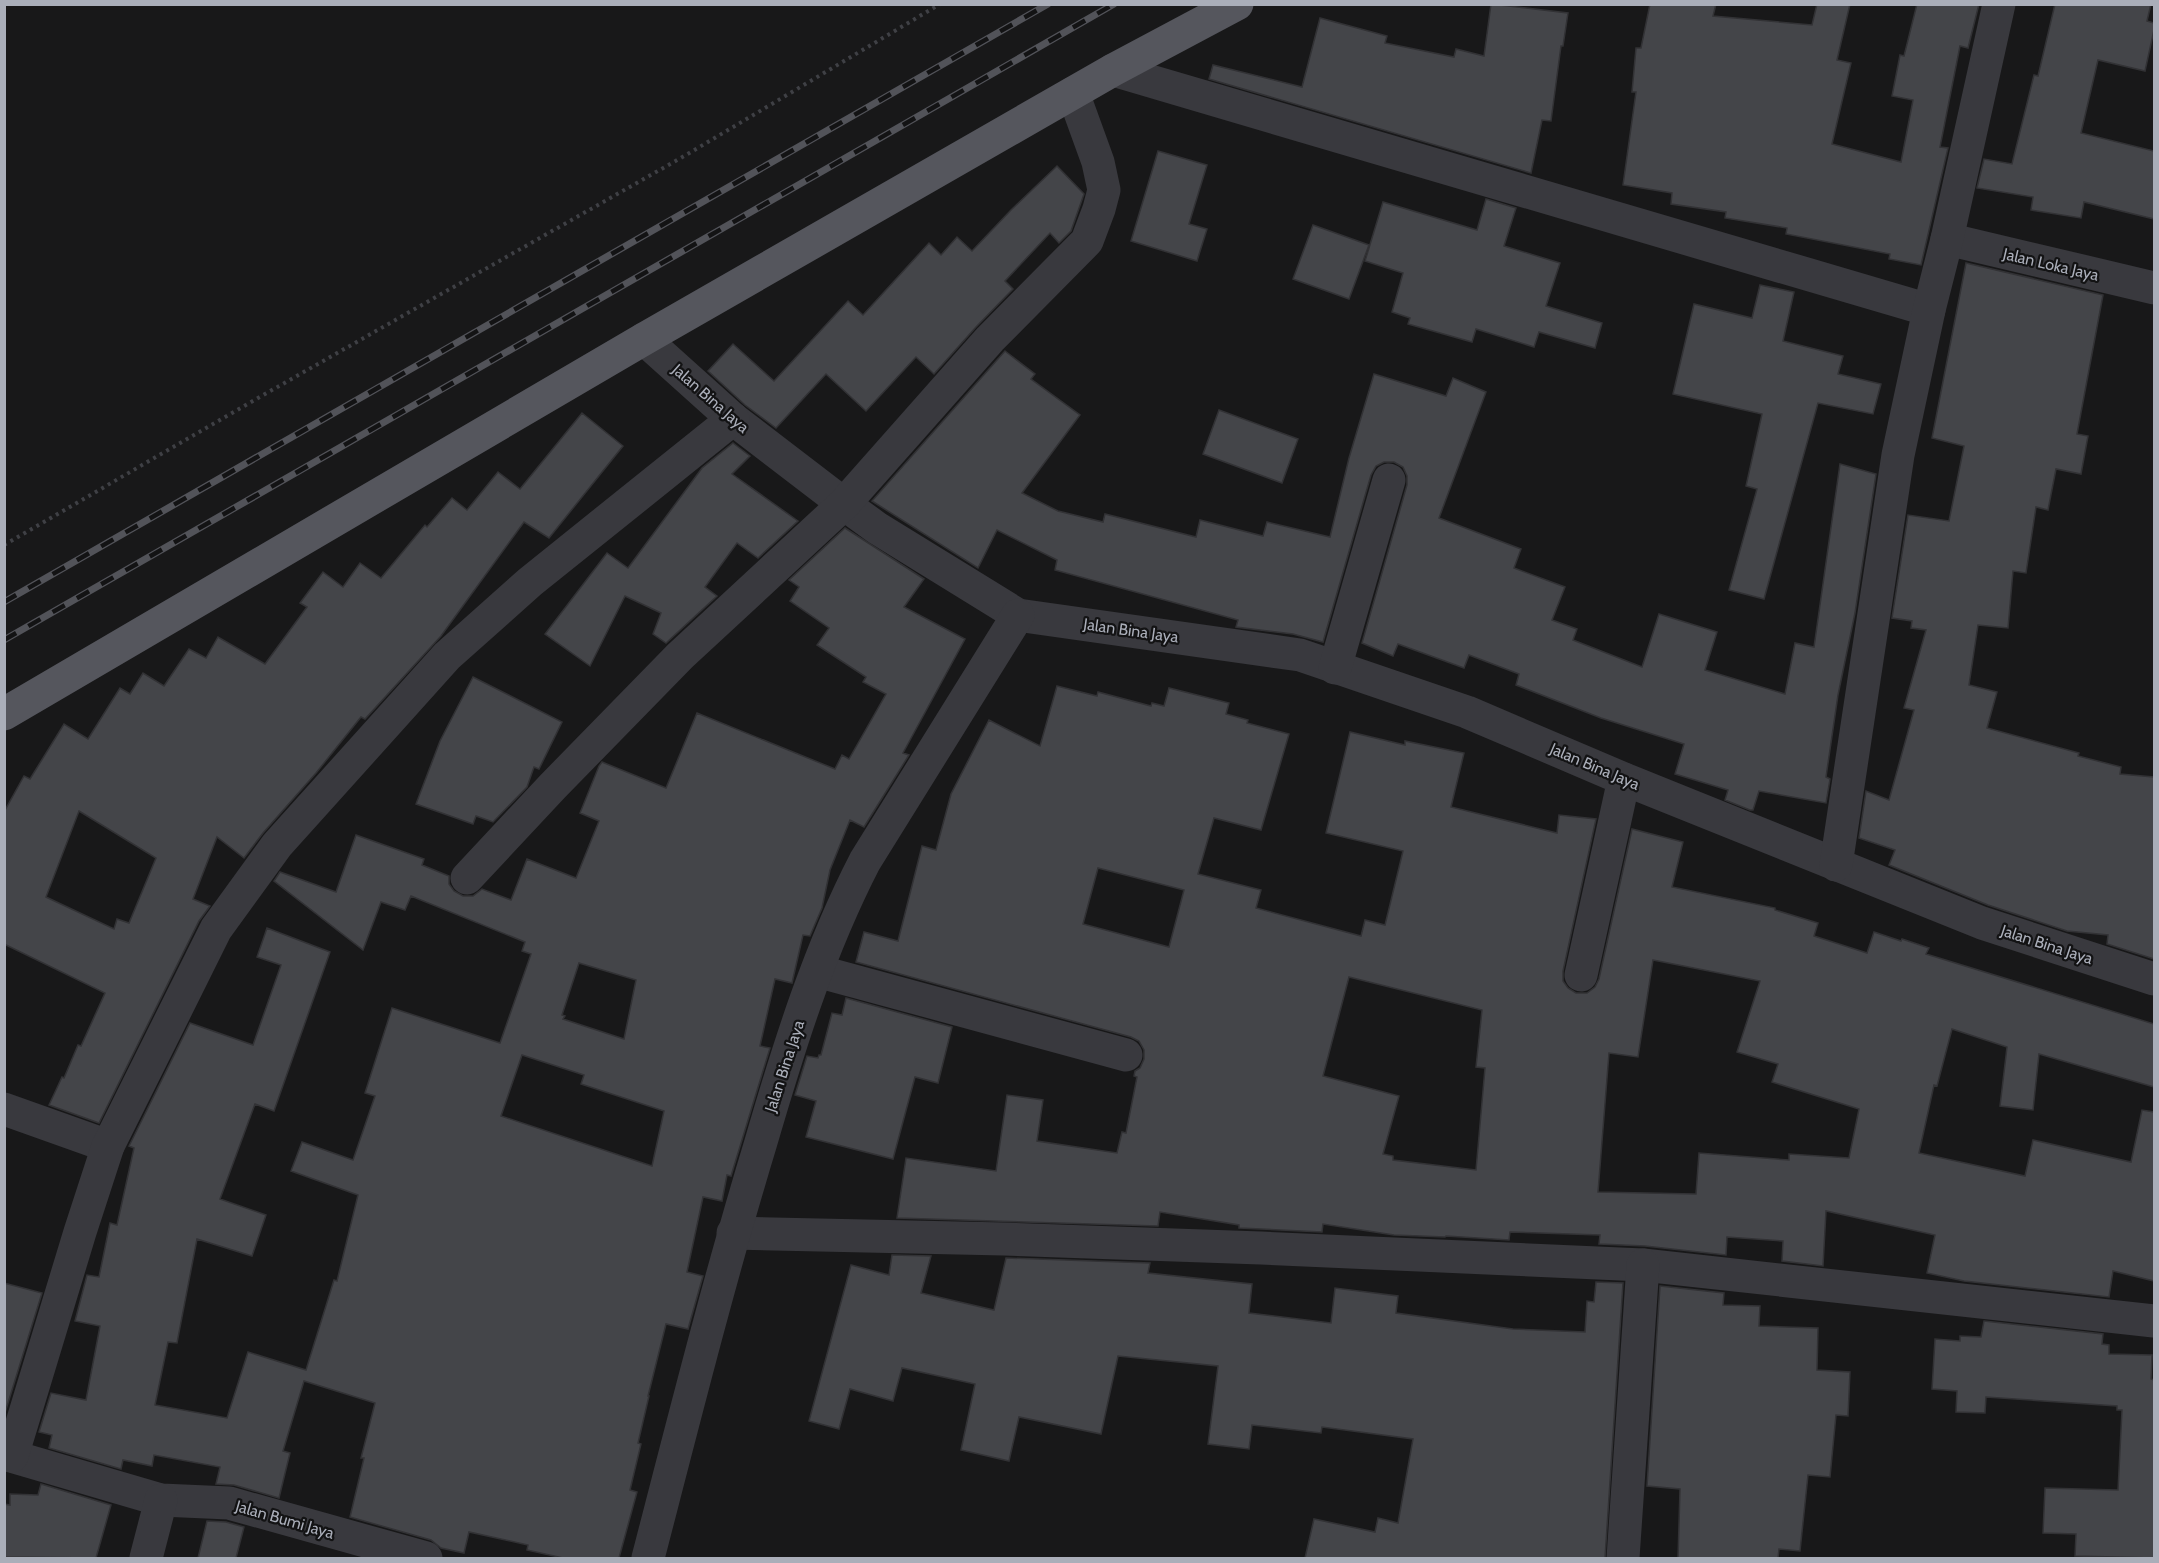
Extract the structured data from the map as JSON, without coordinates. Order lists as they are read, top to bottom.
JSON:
{
  "streets": {
    "street": ["Jalan Loka Jaya", "Jalan Bina Jaya", "Jalan Bumi Jaya"]
  }
}
